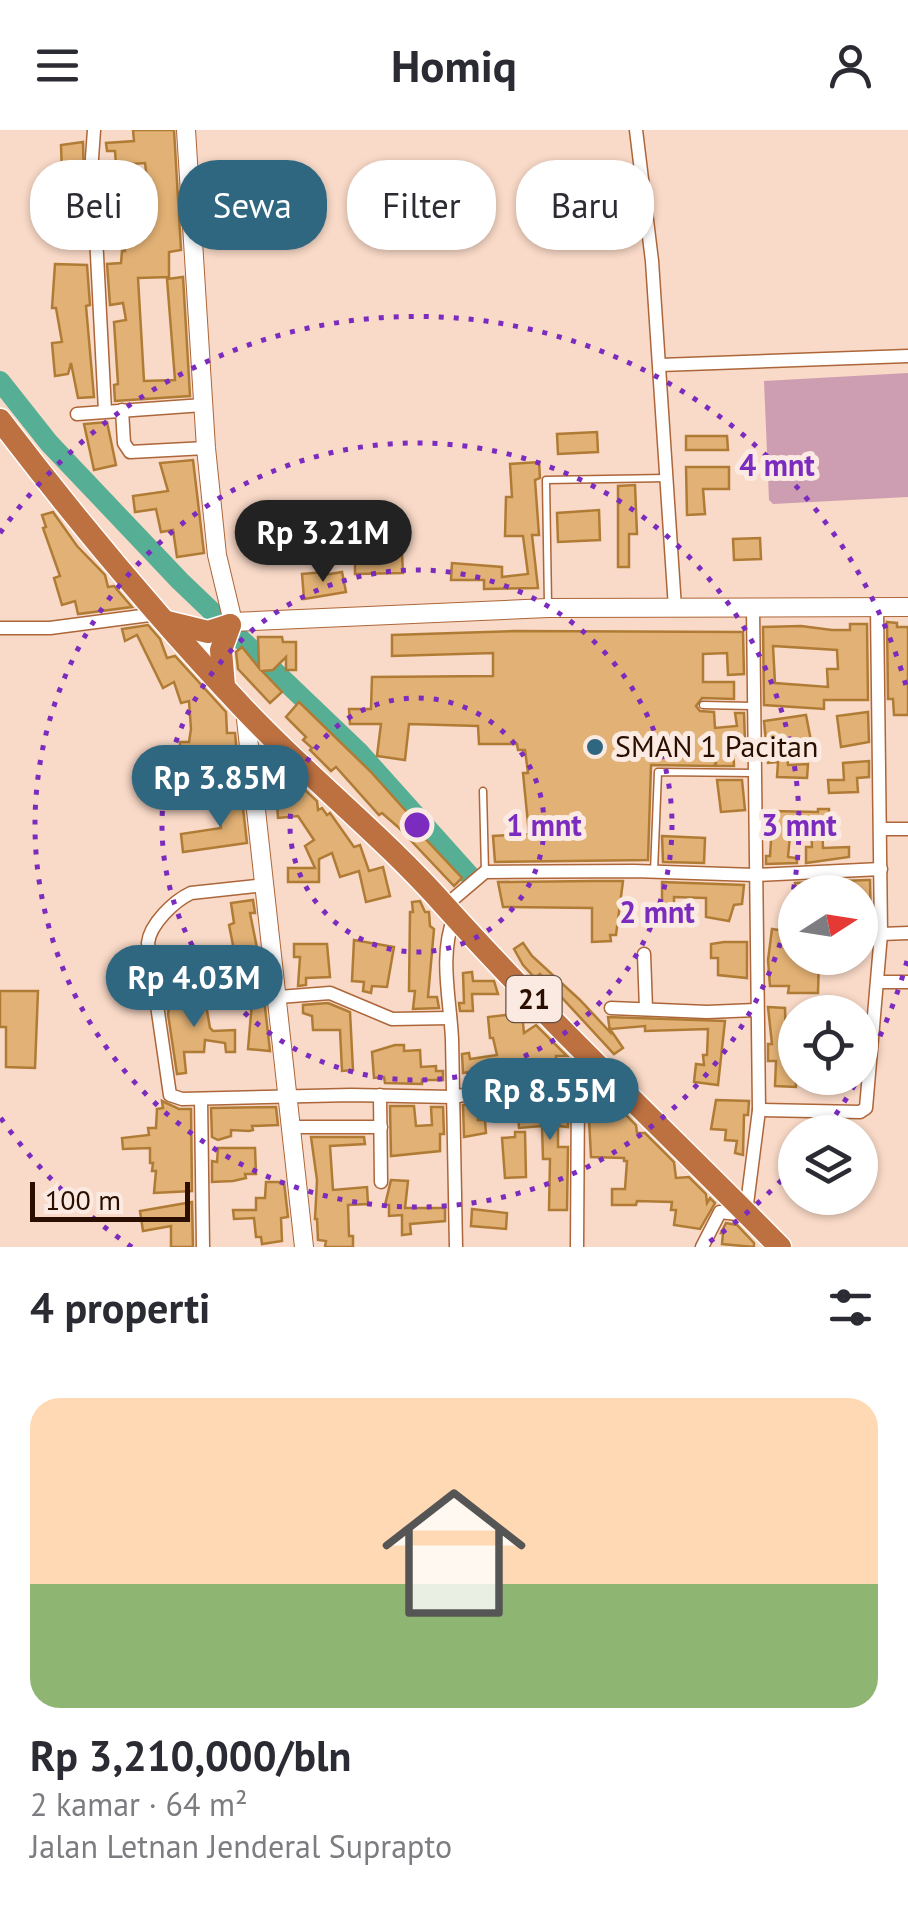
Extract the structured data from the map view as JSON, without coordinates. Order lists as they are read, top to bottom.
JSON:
{
  "streets": {
    "highway": ["21"]
  },
  "places": ["SMAN 1 Pacitan"],
  "scale_bar": "100 m",
  "north": "right",
  "page": {
    "header": "Homiq",
    "chip": [
      "Beli",
      "Sewa",
      "Filter",
      "Baru"
    ],
    "price": [
      "Rp 3.21M",
      "Rp 3.85M",
      "Rp 4.03M",
      "Rp 8.55M"
    ],
    "scale": "100 m",
    "heading": "4 properti",
    "list": [
      {
        "name": "Rp 3,210,000/bln",
        "note": "2 kamar · 64 m² · Jalan Letnan Jenderal Suprapto"
      }
    ]
  },
  "rings": [
    "4 mnt",
    "1 mnt",
    "3 mnt",
    "2 mnt"
  ]
}
